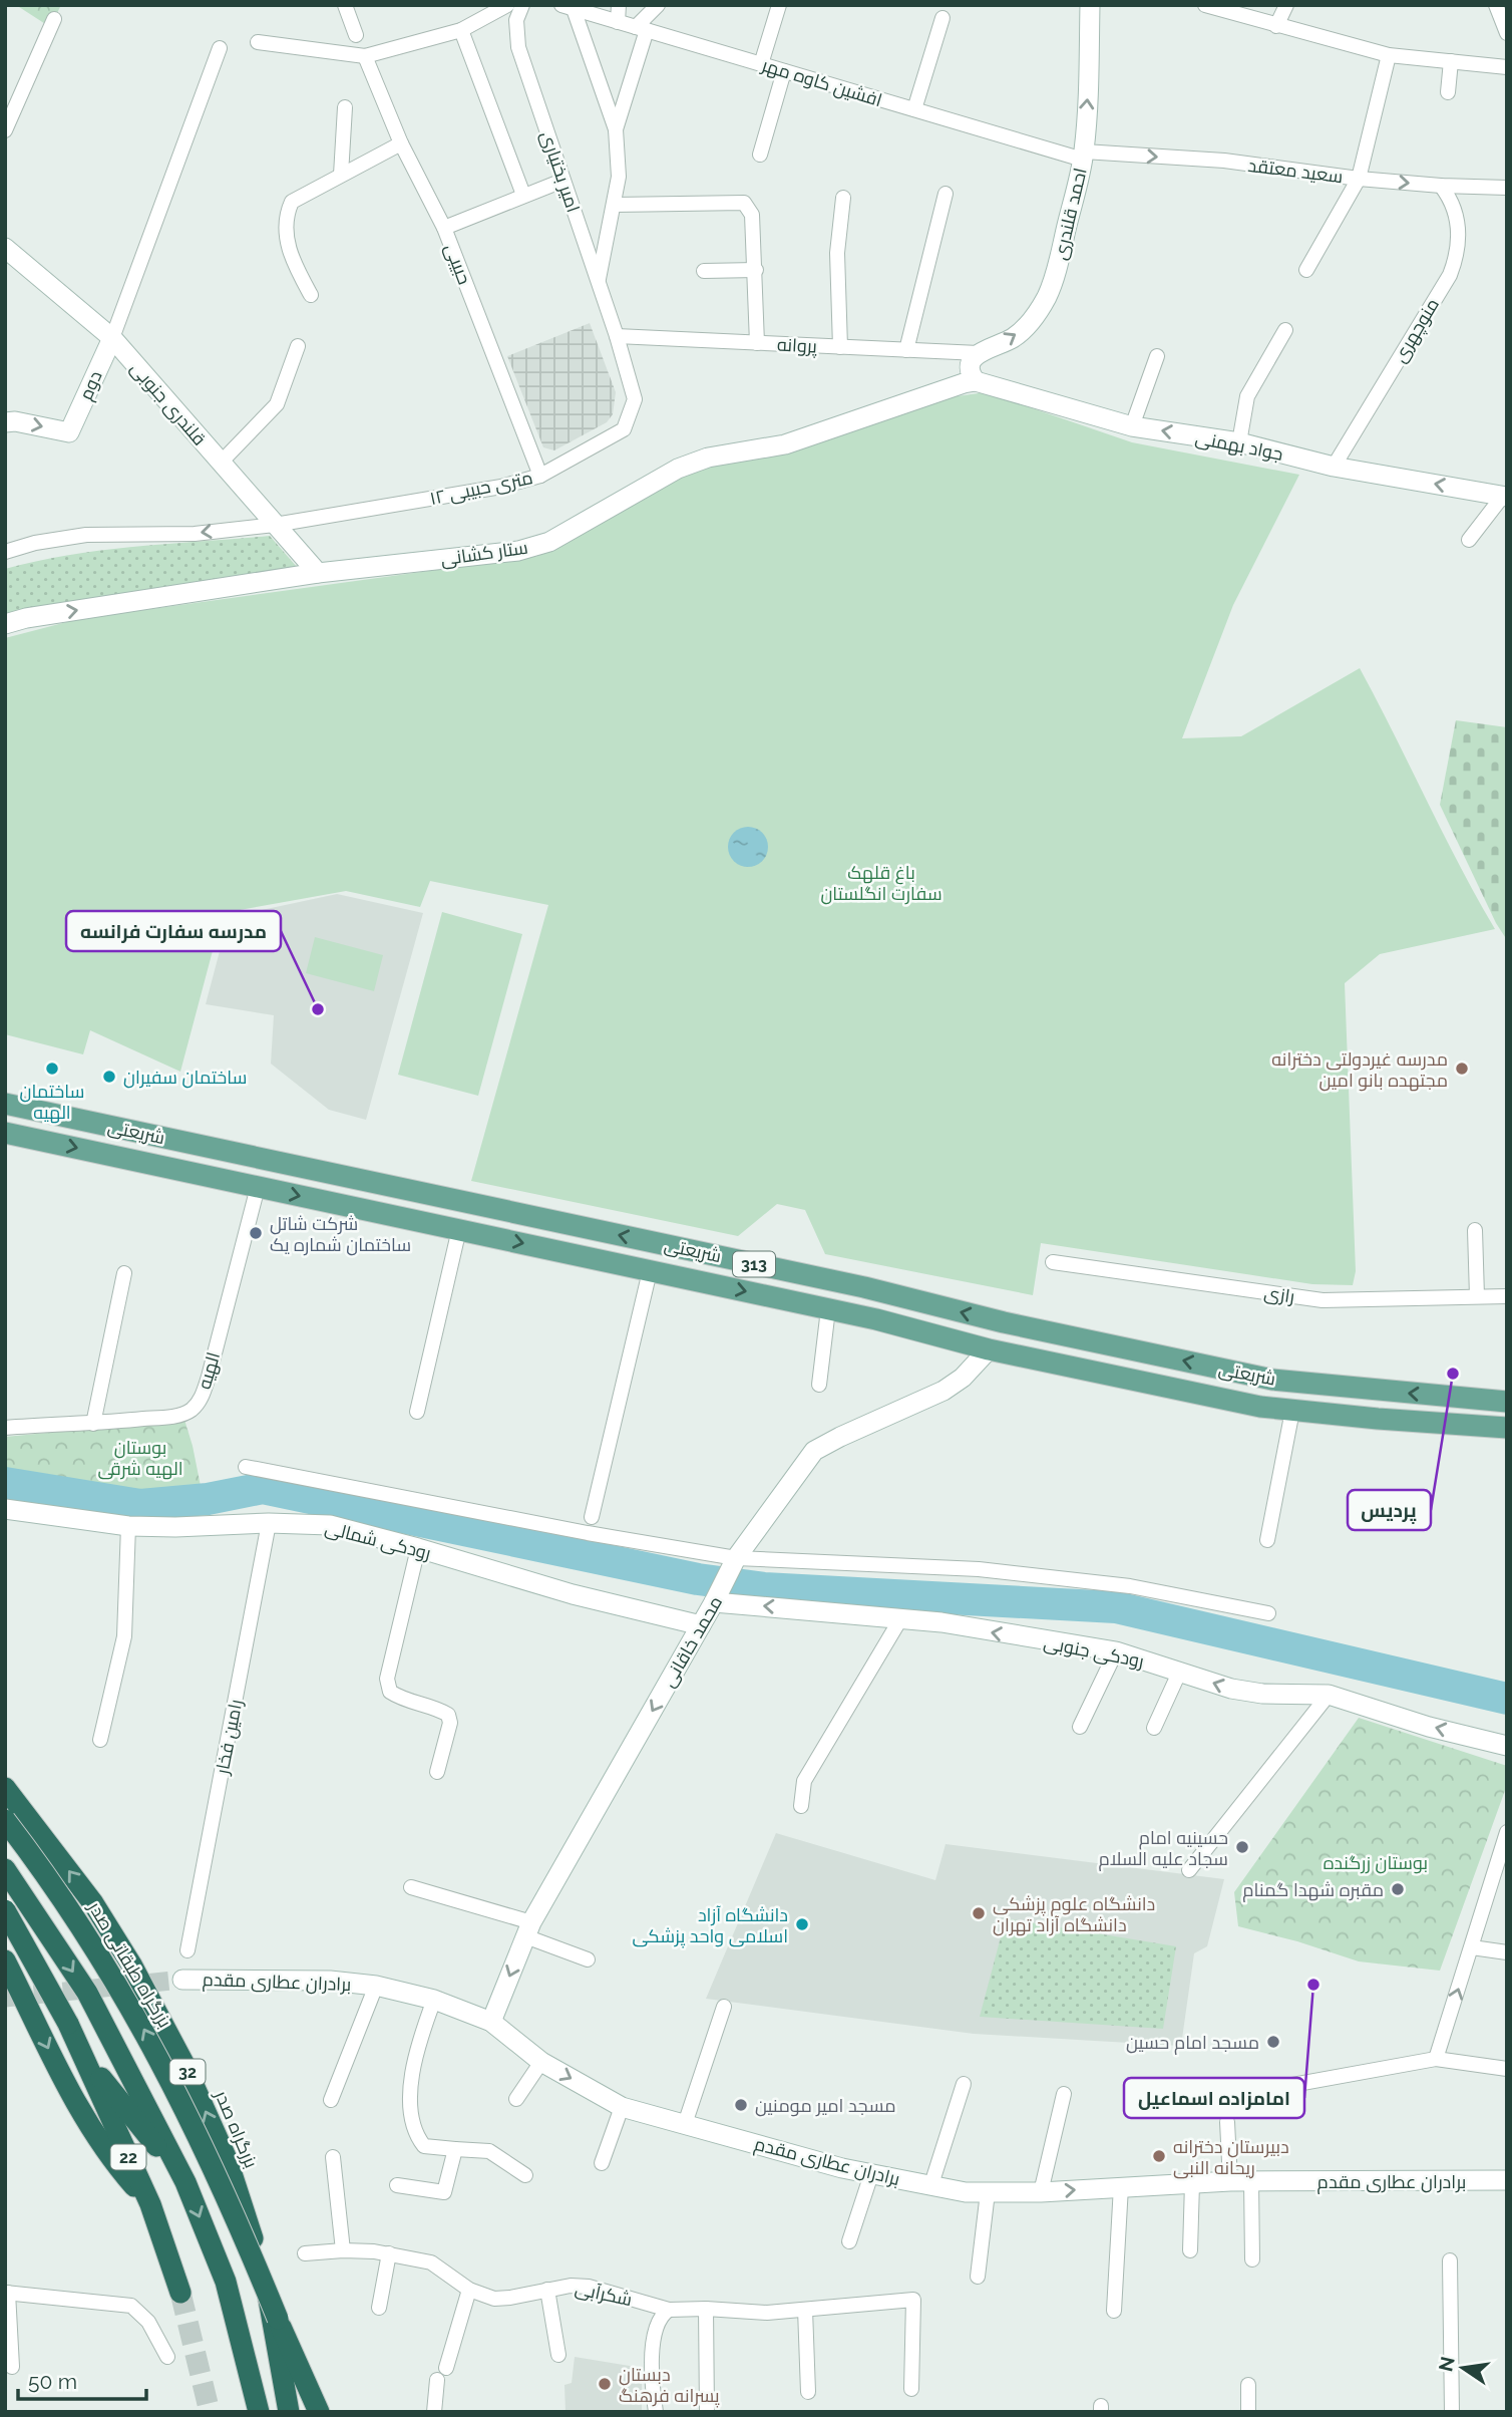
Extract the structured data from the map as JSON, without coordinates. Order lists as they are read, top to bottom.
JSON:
{
  "streets": {
    "highway": [
      "بزرگراه طبقاتی صدر",
      "32",
      "بزرگراه صدر",
      "22"
    ],
    "main road": ["شریعتی", "313"],
    "street": [
      "افشین کاوه مهر",
      "سعید معتقد",
      "امیر بختیاری",
      "احمد قلندری",
      "حبیبی",
      "منوچهری",
      "پروانه",
      "دوم",
      "قلندری جنوبی",
      "جواد بهمنی",
      "۱۲ متری حبیبی",
      "ستار کشانی",
      "رازی",
      "الهیه",
      "رودکی شمالی",
      "محمد خاقانی",
      "رودکی جنوبی",
      "رامین فخار",
      "برادران عطاری مقدم",
      "شکرآبی"
    ]
  },
  "crossings": [
    ["افشین کاوه مهر", "سعید معتقد"],
    ["افشین کاوه مهر", "احمد قلندری"],
    ["سعید معتقد", "احمد قلندری"],
    ["سعید معتقد", "منوچهری"],
    ["امیر بختیاری", "پروانه"],
    ["امیر بختیاری", "۱۲ متری حبیبی"],
    ["احمد قلندری", "پروانه"],
    ["حبیبی", "۱۲ متری حبیبی"],
    ["منوچهری", "جواد بهمنی"],
    ["پروانه", "۱۲ متری حبیبی"],
    ["دوم", "قلندری جنوبی"],
    ["قلندری جنوبی", "۱۲ متری حبیبی"],
    ["قلندری جنوبی", "ستار کشانی"],
    ["جواد بهمنی", "ستار کشانی"],
    ["شریعتی", "الهیه"],
    ["شریعتی", "محمد خاقانی"],
    ["رودکی شمالی", "محمد خاقانی"],
    ["رودکی شمالی", "رامین فخار"],
    ["محمد خاقانی", "رودکی جنوبی"],
    ["محمد خاقانی", "برادران عطاری مقدم"]
  ],
  "one_way": [
    "سعید معتقد",
    "جواد بهمنی",
    "۱۲ متری حبیبی",
    "محمد خاقانی"
  ],
  "parks": ["باغ قلهک سفارت انگلستان", "بوستان الهیه شرقی", "بوستان زرگنده"],
  "places": [
    "مدرسه سفارت فرانسه",
    "ساختمان الهیه",
    "مدرسه غیردولتی دخترانه مجتهده بانو امین",
    "ساختمان سفیران",
    "شرکت شاتل ساختمان شماره یک",
    "پردیس",
    "حسینیه امام سجاد علیه السلام",
    "مقبره شهدا گمنام",
    "دانشگاه علوم پزشکی دانشگاه آزاد تهران",
    "دانشگاه آزاد اسلامی واحد پزشکی",
    "امامزاده اسماعیل",
    "مسجد امام حسین",
    "مسجد امیر مومنین",
    "دبیرستان دخترانه ریحانه النبی",
    "دبستان پسرانه فرهنگ"
  ],
  "scale_bar": "50 m",
  "north": "left"
}
